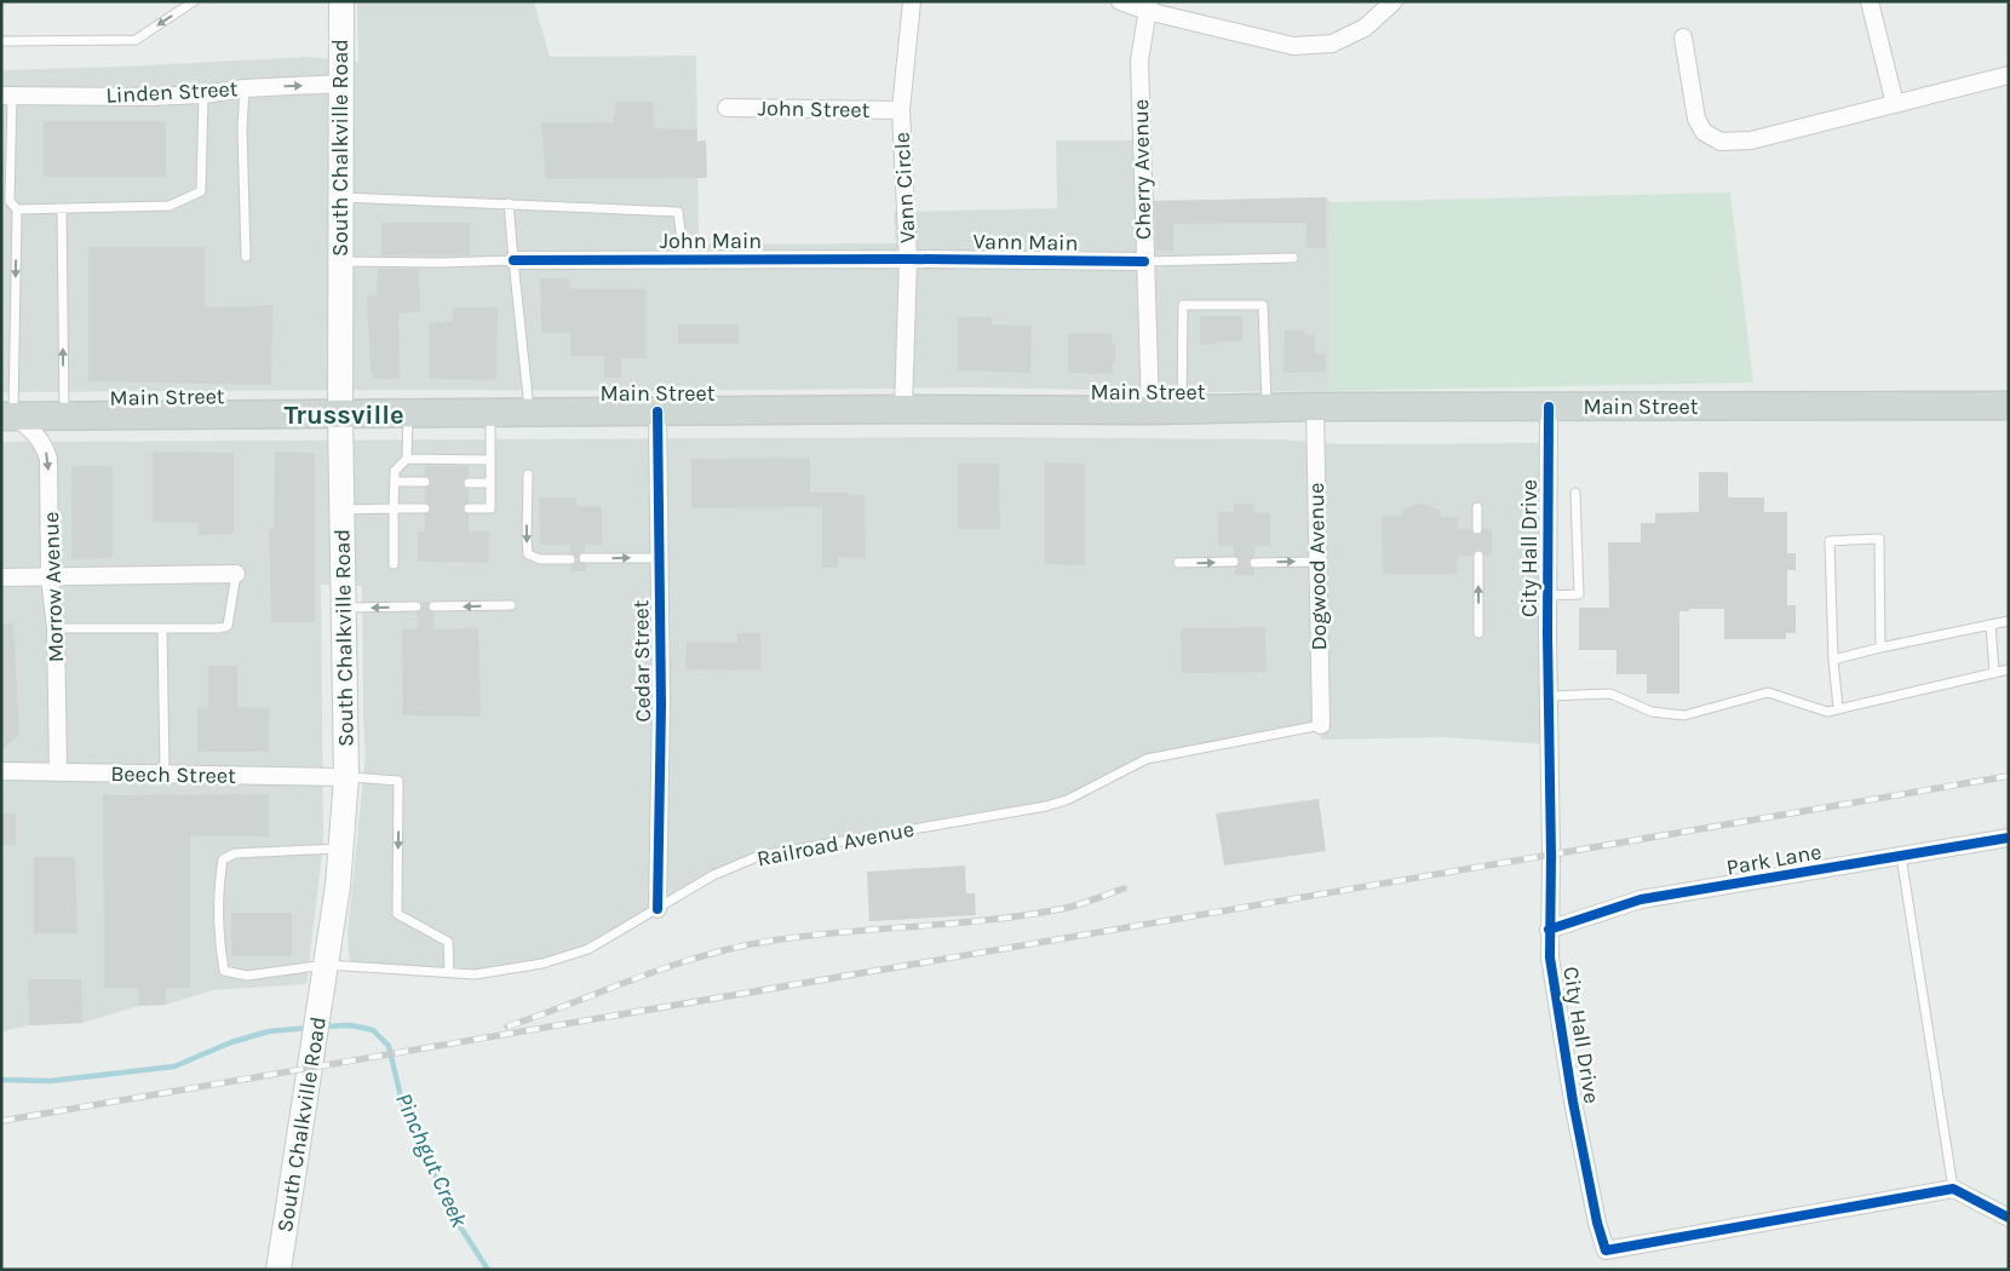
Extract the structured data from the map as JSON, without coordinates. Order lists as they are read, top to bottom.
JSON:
{
  "streets": {
    "main road": ["South Chalkville Road", "Main Street"],
    "street": [
      "Linden Street",
      "John Street",
      "Cherry Avenue",
      "Vann Circle",
      "John Main",
      "Vann Main",
      "City Hall Drive",
      "Dogwood Avenue",
      "Morrow Avenue",
      "Cedar Street",
      "Beech Street",
      "Park Lane"
    ],
    "lane": ["Railroad Avenue"]
  },
  "crossings": [
    ["Linden Street", "South Chalkville Road"],
    ["John Street", "Vann Circle"],
    ["South Chalkville Road", "Main Street"],
    ["South Chalkville Road", "Beech Street"],
    ["South Chalkville Road", "Railroad Avenue"],
    ["Cherry Avenue", "Vann Main"],
    ["Cherry Avenue", "Main Street"],
    ["Vann Circle", "John Main"],
    ["Vann Circle", "Vann Main"],
    ["Vann Circle", "Main Street"],
    ["John Main", "Vann Main"],
    ["Main Street", "City Hall Drive"],
    ["Main Street", "Dogwood Avenue"],
    ["Main Street", "Morrow Avenue"],
    ["Main Street", "Cedar Street"],
    ["City Hall Drive", "Park Lane"],
    ["Dogwood Avenue", "Railroad Avenue"],
    ["Morrow Avenue", "Beech Street"],
    ["Cedar Street", "Railroad Avenue"]
  ],
  "one_way": ["Morrow Avenue"],
  "districts": ["Trussville"],
  "water": ["Pinchgut Creek"]
}
